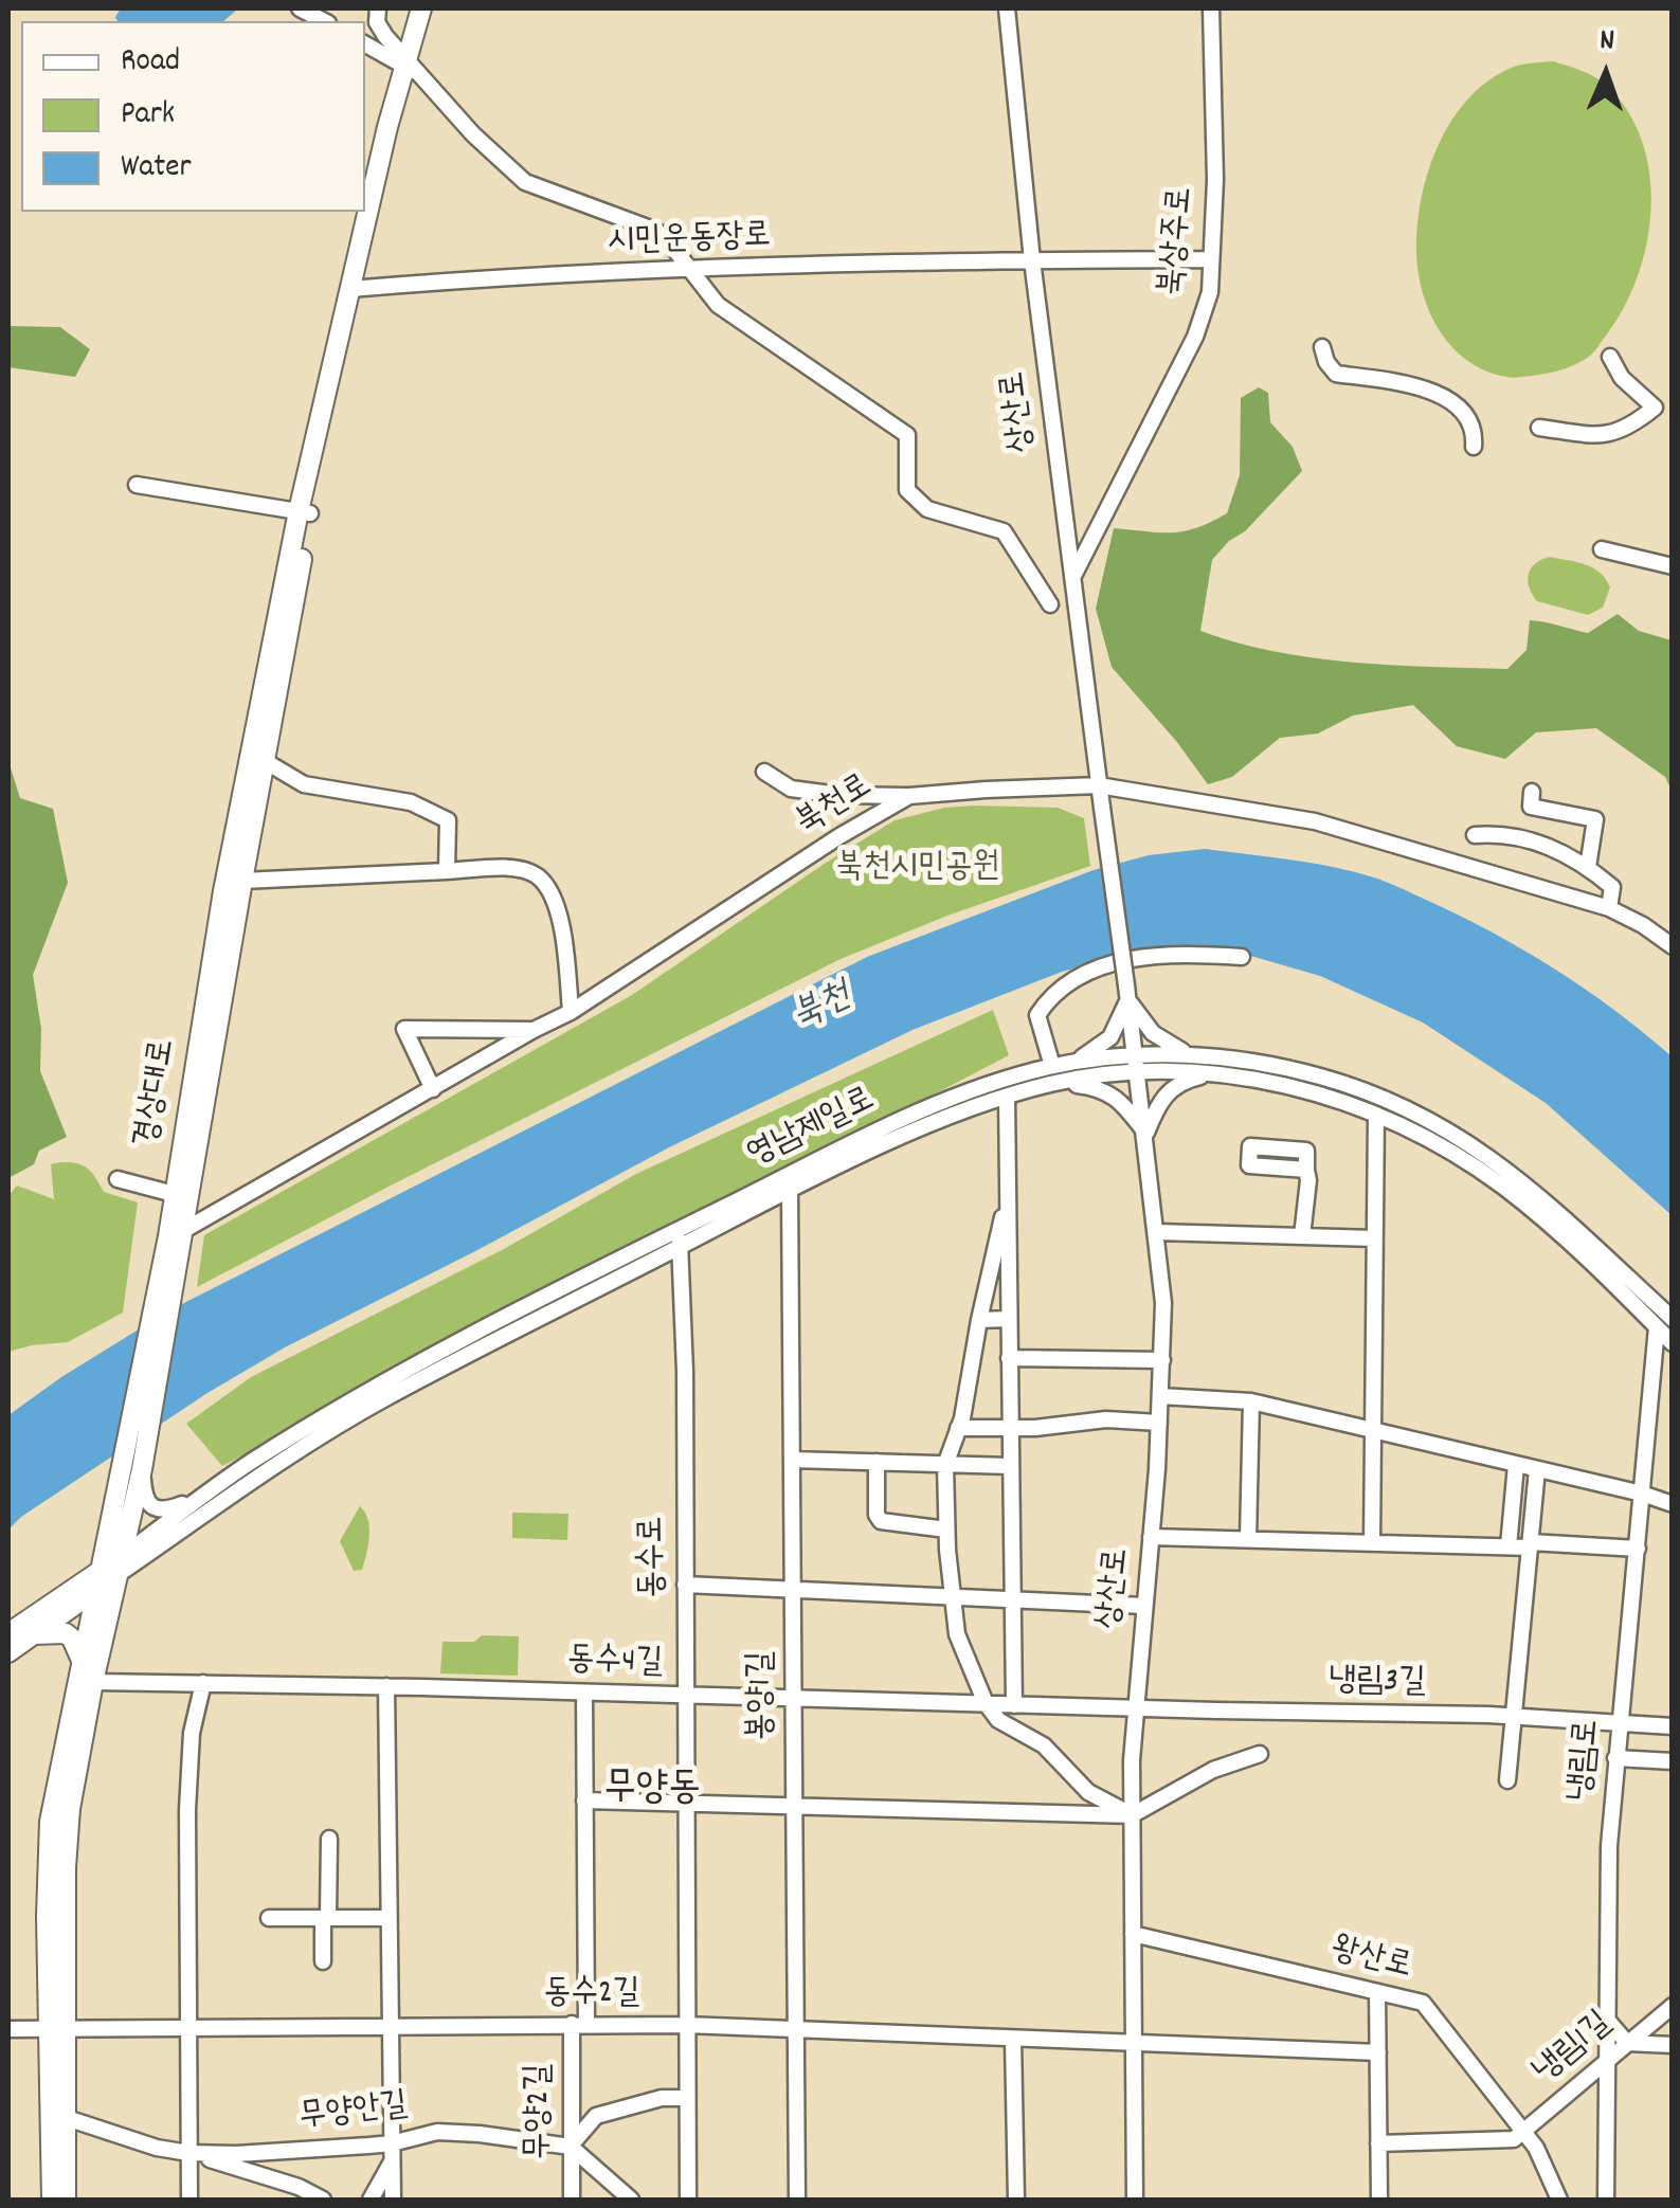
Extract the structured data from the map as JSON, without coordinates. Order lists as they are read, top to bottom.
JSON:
{
  "streets": {
    "main road": ["경상대로", "영남제일로"],
    "street": [
      "시민운동장로",
      "북상주로",
      "상산로",
      "북천로",
      "동수로",
      "동수4길",
      "냉림3길",
      "봉양1길",
      "냉림로",
      "왕산로",
      "동수2길",
      "냉림1길",
      "무양2길",
      "무양안길"
    ]
  },
  "crossings": [
    ["시민운동장로", "북상주로"],
    ["시민운동장로", "상산로"],
    ["시민운동장로", "경상대로"],
    ["북상주로", "상산로"],
    ["상산로", "북천로"],
    ["상산로", "영남제일로"],
    ["상산로", "동수4길"],
    ["상산로", "냉림3길"],
    ["상산로", "왕산로"],
    ["상산로", "동수2길"],
    ["북천로", "경상대로"],
    ["경상대로", "영남제일로"],
    ["경상대로", "동수4길"],
    ["경상대로", "동수2길"],
    ["경상대로", "무양안길"],
    ["영남제일로", "동수로"],
    ["영남제일로", "봉양1길"],
    ["영남제일로", "냉림로"],
    ["동수로", "동수4길"],
    ["동수로", "동수2길"],
    ["동수4길", "냉림3길"],
    ["동수4길", "봉양1길"],
    ["동수4길", "무양2길"],
    ["냉림3길", "냉림로"],
    ["봉양1길", "동수2길"],
    ["냉림로", "냉림1길"],
    ["왕산로", "냉림1길"],
    ["동수2길", "무양2길"],
    ["무양2길", "무양안길"]
  ],
  "districts": ["무양동"],
  "water": ["북천"],
  "parks": ["북천시민공원"],
  "legend": ["Road", "Park", "Water"],
  "north": "top"
}
